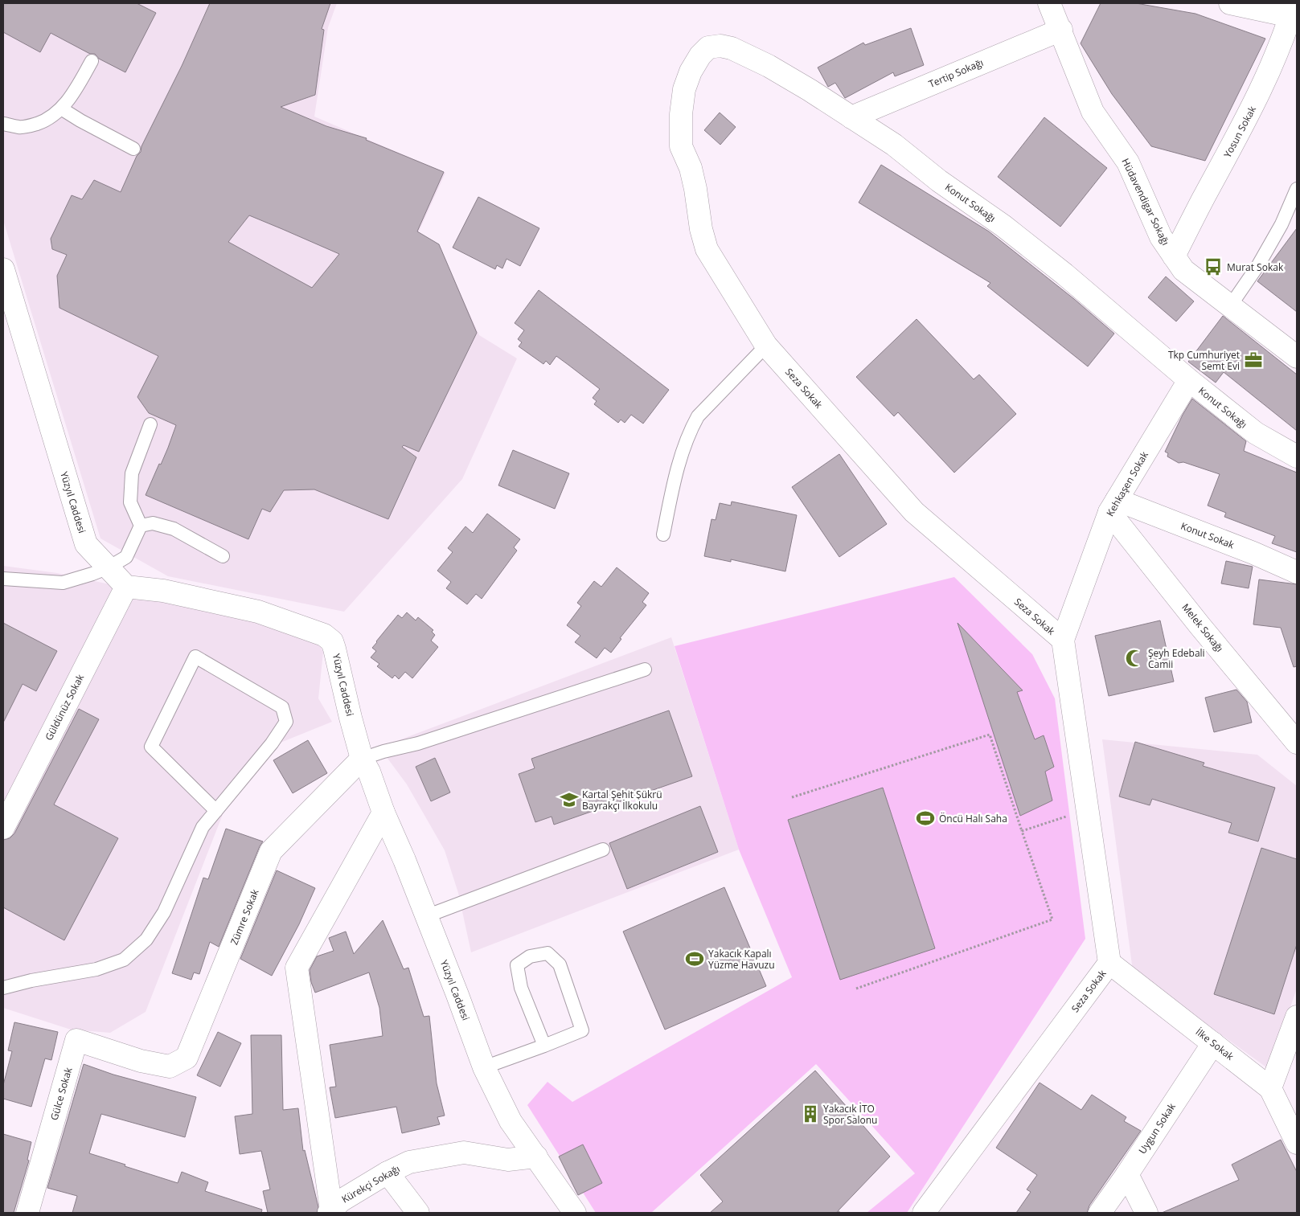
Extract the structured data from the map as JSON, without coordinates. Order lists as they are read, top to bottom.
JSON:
{
  "streets": {
    "street": [
      "Tertip Sokağı",
      "Yosun Sokak",
      "Hüdavendigar Sokağı",
      "Konut Sokağı",
      "Seza Sokak",
      "Kehkaşen Sokak",
      "Yüzyıl Caddesi",
      "Konut Sokak",
      "Melek Sokağı",
      "Güldünüz Sokak",
      "Zümre Sokak",
      "İlke Sokak",
      "Gülce Sokak",
      "Uygun Sokak",
      "Kürekçi Sokağı"
    ]
  },
  "crossings": [
    ["Tertip Sokağı", "Hüdavendigar Sokağı"],
    ["Tertip Sokağı", "Konut Sokağı"],
    ["Yosun Sokak", "Hüdavendigar Sokağı"],
    ["Konut Sokağı", "Seza Sokak"],
    ["Konut Sokağı", "Kehkaşen Sokak"],
    ["Seza Sokak", "Kehkaşen Sokak"],
    ["Seza Sokak", "İlke Sokak"],
    ["Kehkaşen Sokak", "Konut Sokak"],
    ["Kehkaşen Sokak", "Melek Sokağı"],
    ["Yüzyıl Caddesi", "Güldünüz Sokak"],
    ["Yüzyıl Caddesi", "Zümre Sokak"],
    ["Yüzyıl Caddesi", "Kürekçi Sokağı"],
    ["Konut Sokak", "Melek Sokağı"],
    ["Zümre Sokak", "Gülce Sokak"],
    ["İlke Sokak", "Uygun Sokak"]
  ],
  "places": {
    "bus stop": ["Murat Sokak"],
    "office": ["Tkp Cumhuriyet Semt Evi"],
    "mosque": ["Şeyh Edebali Camii"],
    "school or university": ["Kartal Şehit Şükrü Bayrakçı İlkokulu"],
    "sports": ["Öncü Halı Saha", "Yakacık Kapalı Yüzme Havuzu"],
    "building": ["Yakacık İTO Spor Salonu"]
  }
}
